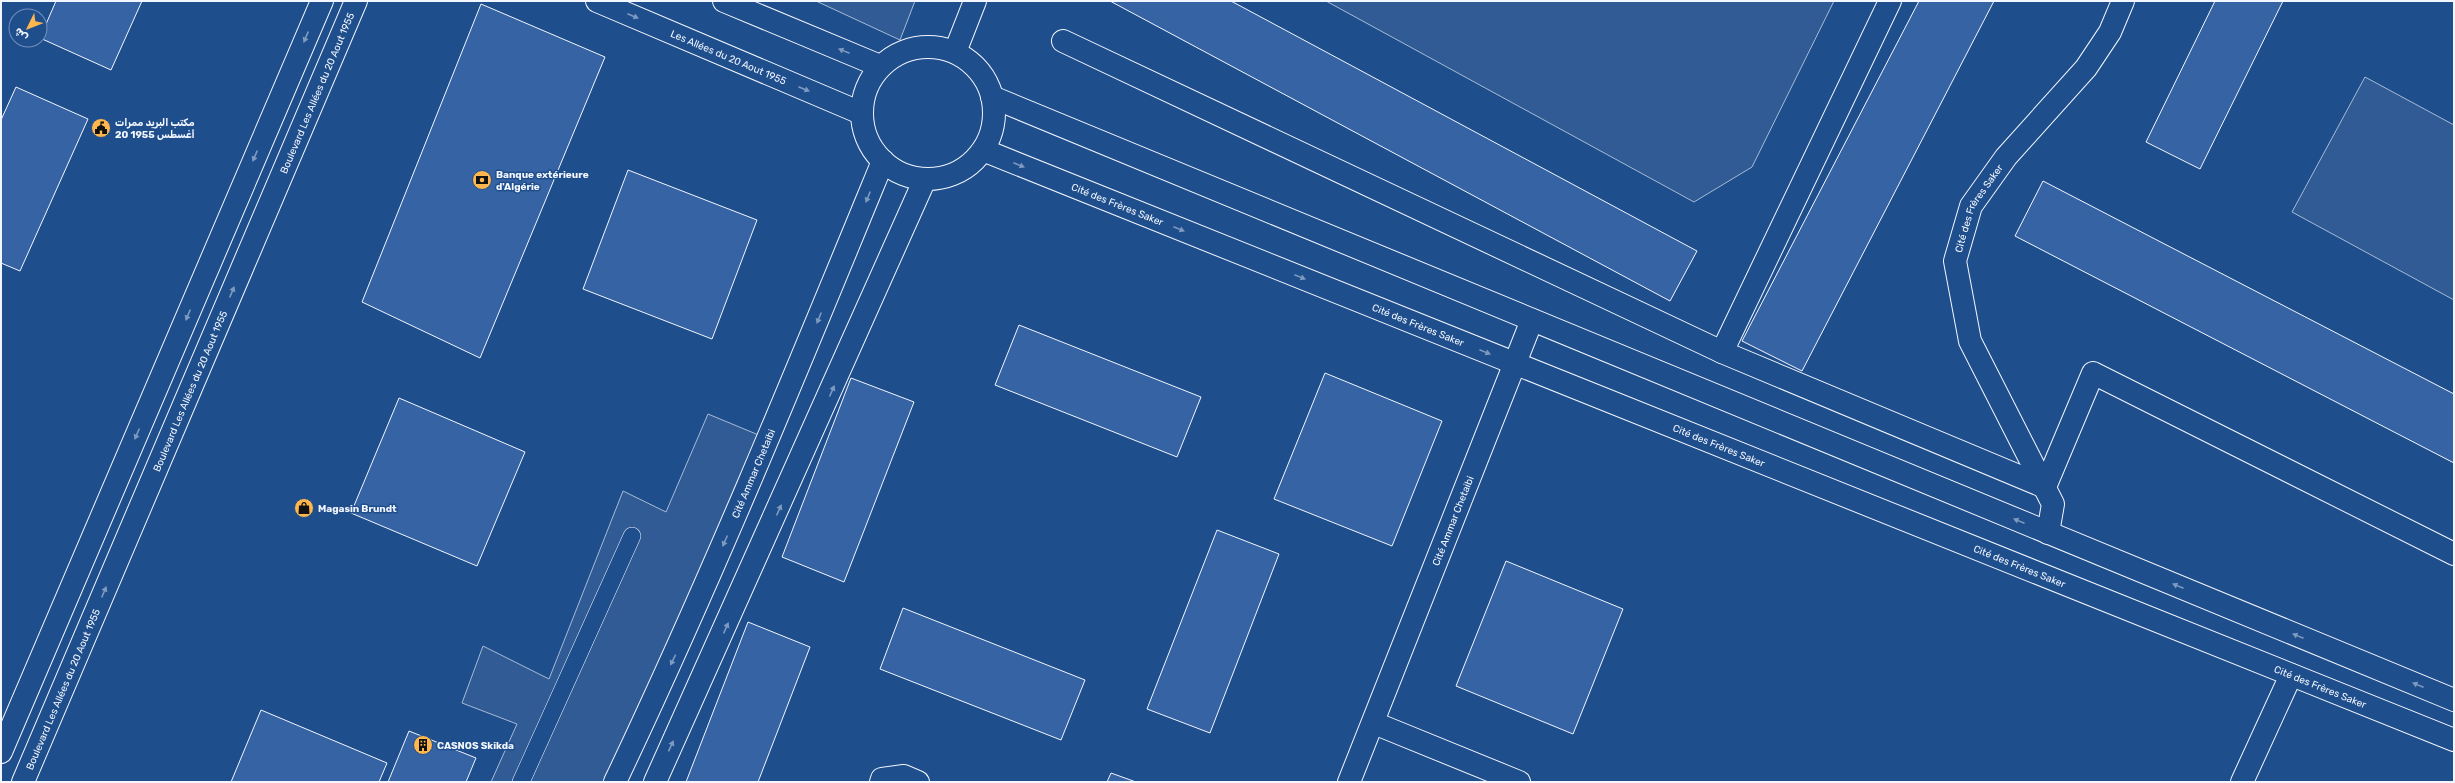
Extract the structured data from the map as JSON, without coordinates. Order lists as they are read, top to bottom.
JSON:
{
  "streets": {
    "main road": [
      "Les Allées du 20 Aout 1955",
      "Boulevard Les Allées du 20 Aout 1955",
      "Cité des Frères Saker",
      "Cité Ammar Chetaibi"
    ]
  },
  "crossings": [
    ["Les Allées du 20 Aout 1955", "Cité des Frères Saker"],
    ["Les Allées du 20 Aout 1955", "Cité Ammar Chetaibi"],
    ["Cité des Frères Saker", "Cité Ammar Chetaibi"]
  ],
  "places": {
    "public building": ["مكتب البريد ممرات 20 أغسطس 1955"],
    "bank": ["Banque extérieure d'Algérie"],
    "shop": ["Magasin Brundt"],
    "building": ["CASNOS Skikda"]
  },
  "north": "bottom left"
}
